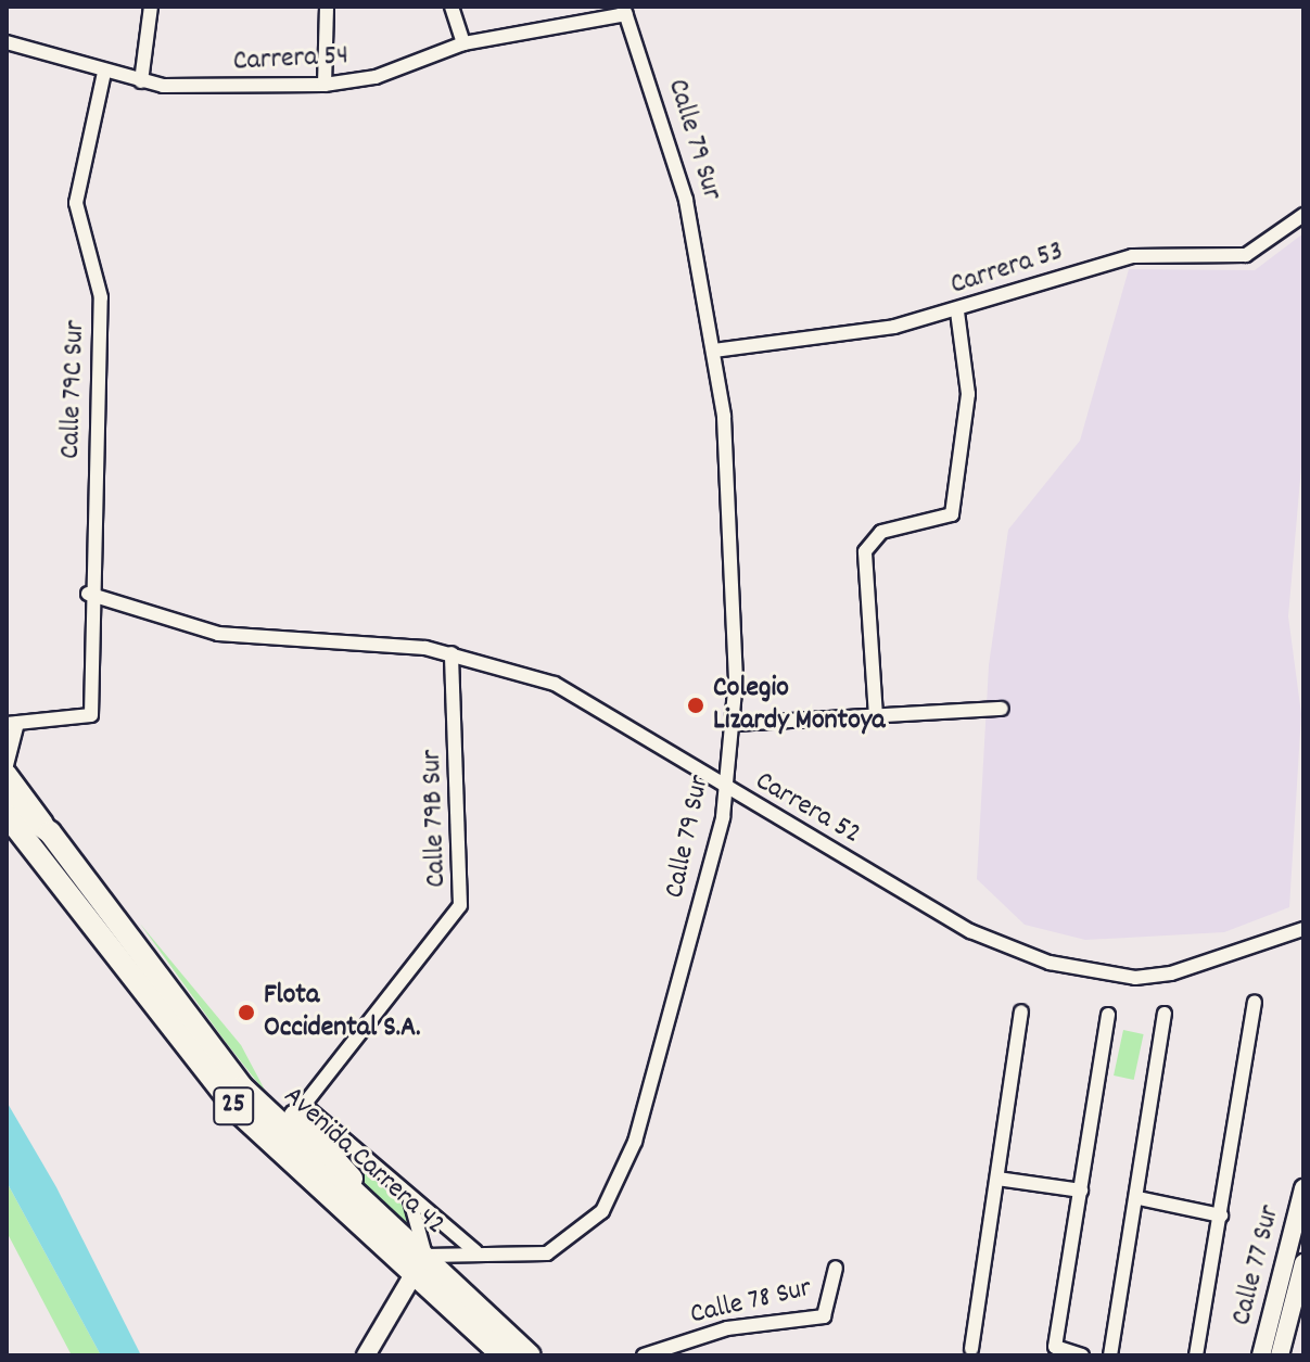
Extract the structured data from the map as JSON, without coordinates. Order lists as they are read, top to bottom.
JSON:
{
  "streets": {
    "highway": ["25", "Avenida Carrera 42"],
    "street": [
      "Carrera 54",
      "Calle 79 Sur",
      "Carrera 53",
      "Calle 79C Sur",
      "Carrera 52",
      "Calle 79B Sur",
      "Calle 77 Sur",
      "Calle 78 Sur"
    ]
  },
  "crossings": [
    ["Carrera 54", "Calle 79 Sur"],
    ["Carrera 54", "Calle 79C Sur"],
    ["Calle 79 Sur", "Carrera 53"],
    ["Calle 79 Sur", "Carrera 52"],
    ["Calle 79 Sur", "Avenida Carrera 42"],
    ["Calle 79C Sur", "Carrera 52"],
    ["Carrera 52", "Calle 79B Sur"],
    ["Calle 79B Sur", "Avenida Carrera 42"]
  ],
  "places": ["Colegio Lizardy Montoya", "Flota Occidental S.A."]
}
